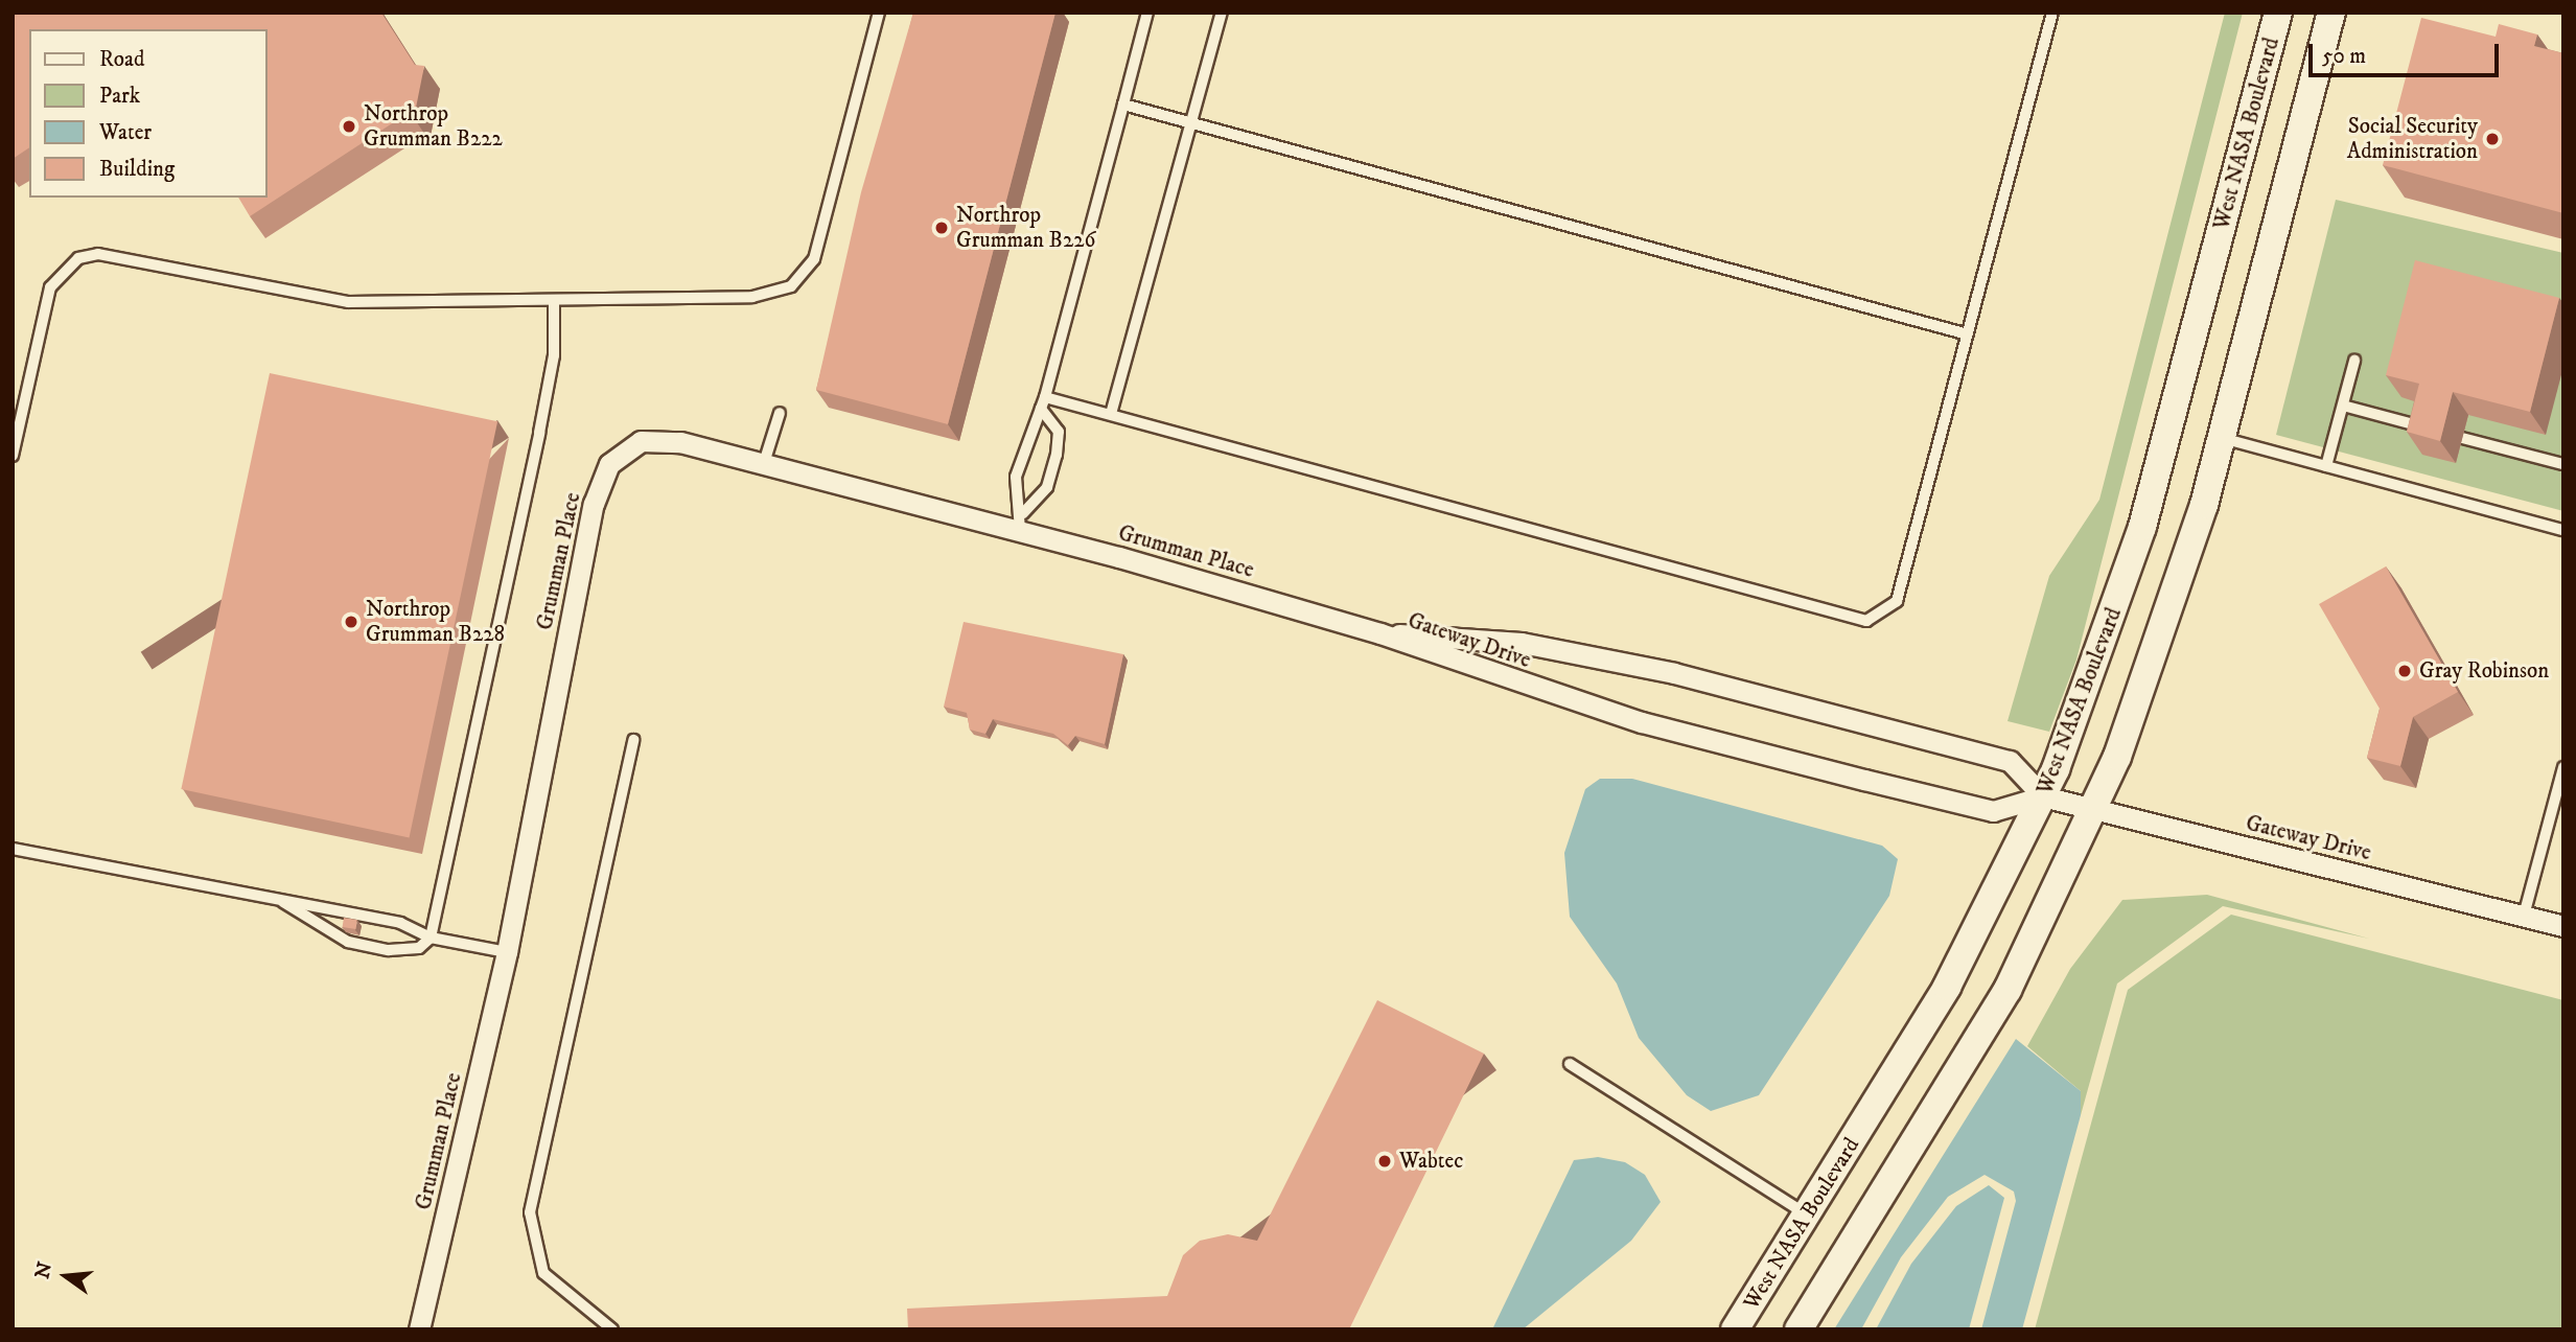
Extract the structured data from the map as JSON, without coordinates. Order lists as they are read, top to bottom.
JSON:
{
  "streets": {
    "main road": ["West NASA Boulevard"],
    "street": ["Grumman Place", "Gateway Drive"]
  },
  "crossings": [
    ["West NASA Boulevard", "Gateway Drive"],
    ["Grumman Place", "Gateway Drive"]
  ],
  "places": [
    "Northrop Grumman B222",
    "Social Security Administration",
    "Northrop Grumman B226",
    "Northrop Grumman B228",
    "Gray Robinson",
    "Wabtec"
  ],
  "legend": [
    "Road",
    "Park",
    "Water",
    "Building"
  ],
  "scale_bar": "50 m",
  "north": "left"
}
